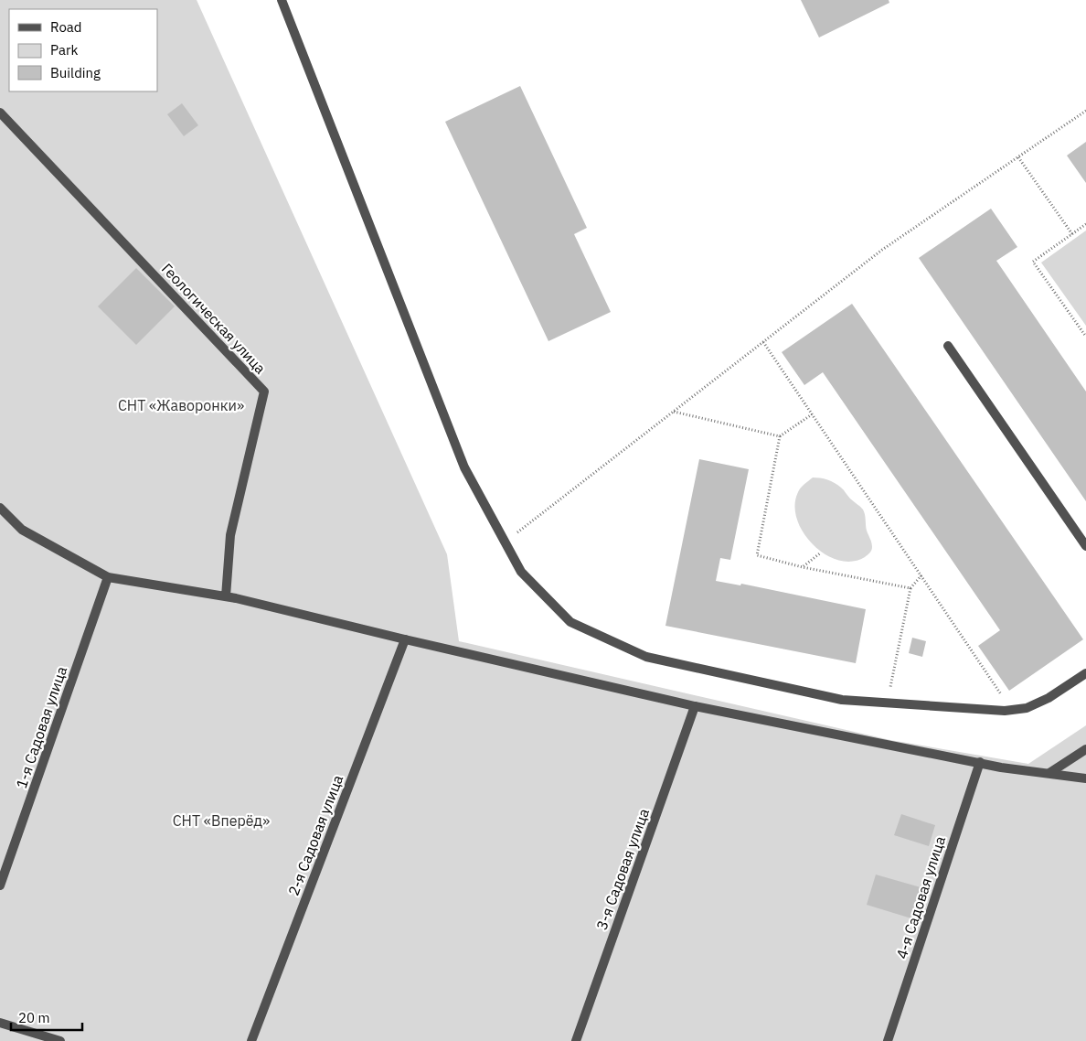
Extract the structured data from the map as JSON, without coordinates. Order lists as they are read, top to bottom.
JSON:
{
  "streets": {
    "street": [
      "Геологическая улица",
      "1-я Садовая улица",
      "2-я Садовая улица",
      "3-я Садовая улица",
      "4-я Садовая улица"
    ]
  },
  "parks": ["СНТ «Жаворонки»", "СНТ «Вперёд»"],
  "legend": ["Road", "Park", "Building"],
  "scale_bar": "20 m"
}
